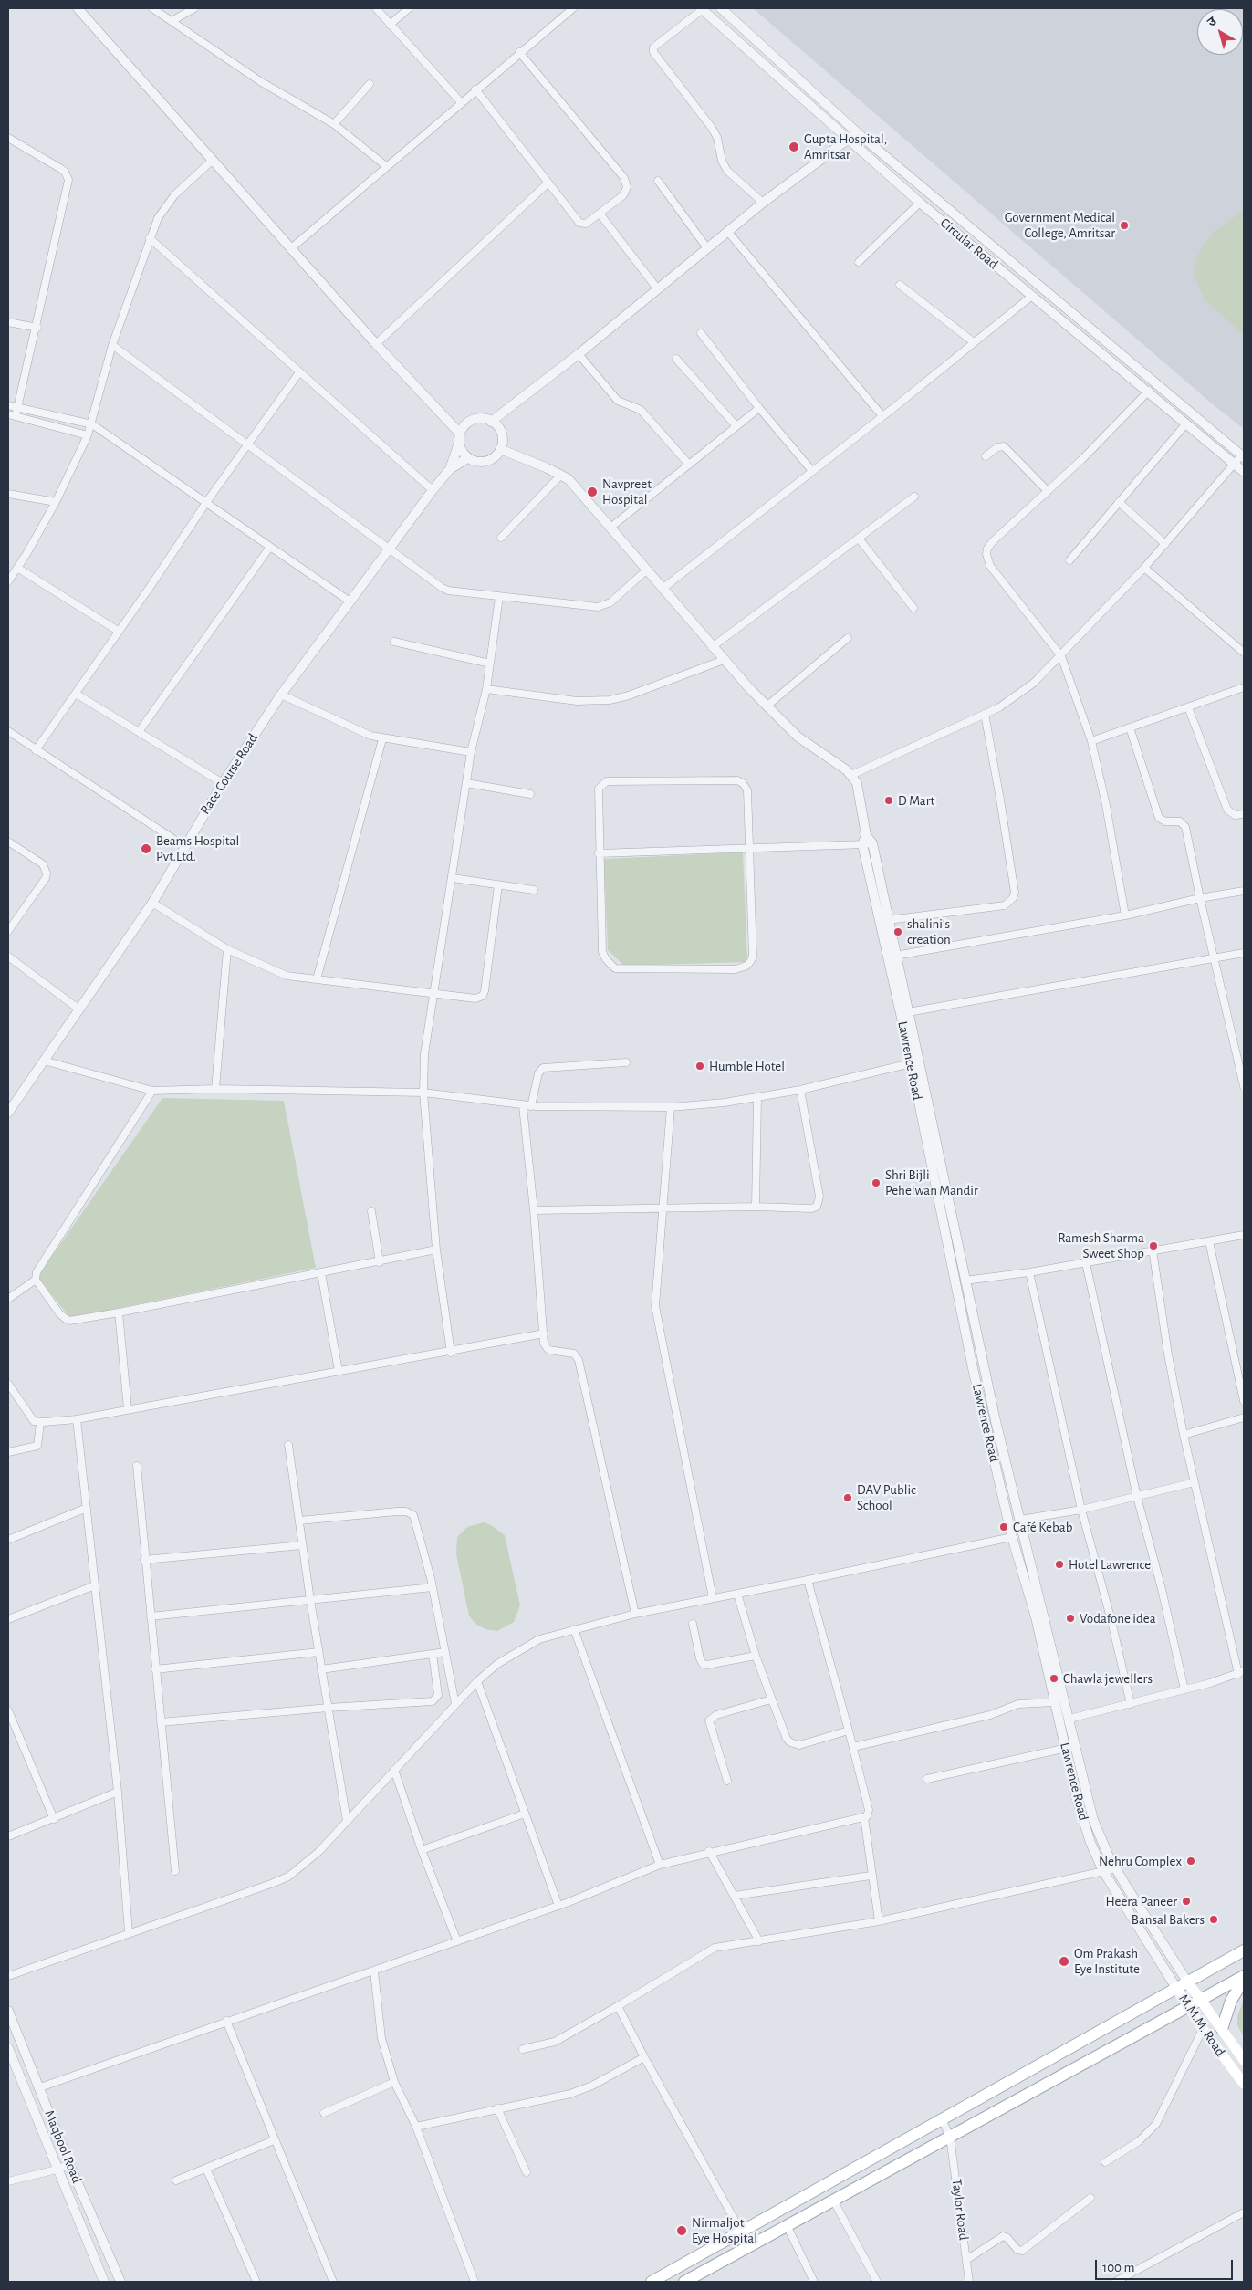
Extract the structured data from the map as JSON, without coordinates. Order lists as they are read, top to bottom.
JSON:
{
  "streets": {
    "main road": ["M.M.M. Road"],
    "street": [
      "Circular Road",
      "Race Course Road",
      "Lawrence Road",
      "Maqbool Road",
      "Taylor Road"
    ]
  },
  "crossings": [
    ["Lawrence Road", "M.M.M. Road"]
  ],
  "places": [
    "Gupta Hospital, Amritsar",
    "Government Medical College, Amritsar",
    "Navpreet Hospital",
    "D Mart",
    "Beams Hospital Pvt.Ltd.",
    "shalini's creation",
    "Humble Hotel",
    "Shri Bijli Pehelwan Mandir",
    "Ramesh Sharma Sweet Shop",
    "DAV Public School",
    "Café Kebab",
    "Hotel Lawrence",
    "Vodafone idea",
    "Chawla jewellers",
    "Nehru Complex",
    "Heera Paneer",
    "Bansal Bakers",
    "Om Prakash Eye Institute",
    "Nirmaljot Eye Hospital"
  ],
  "scale_bar": "100 m",
  "north": "top left"
}
